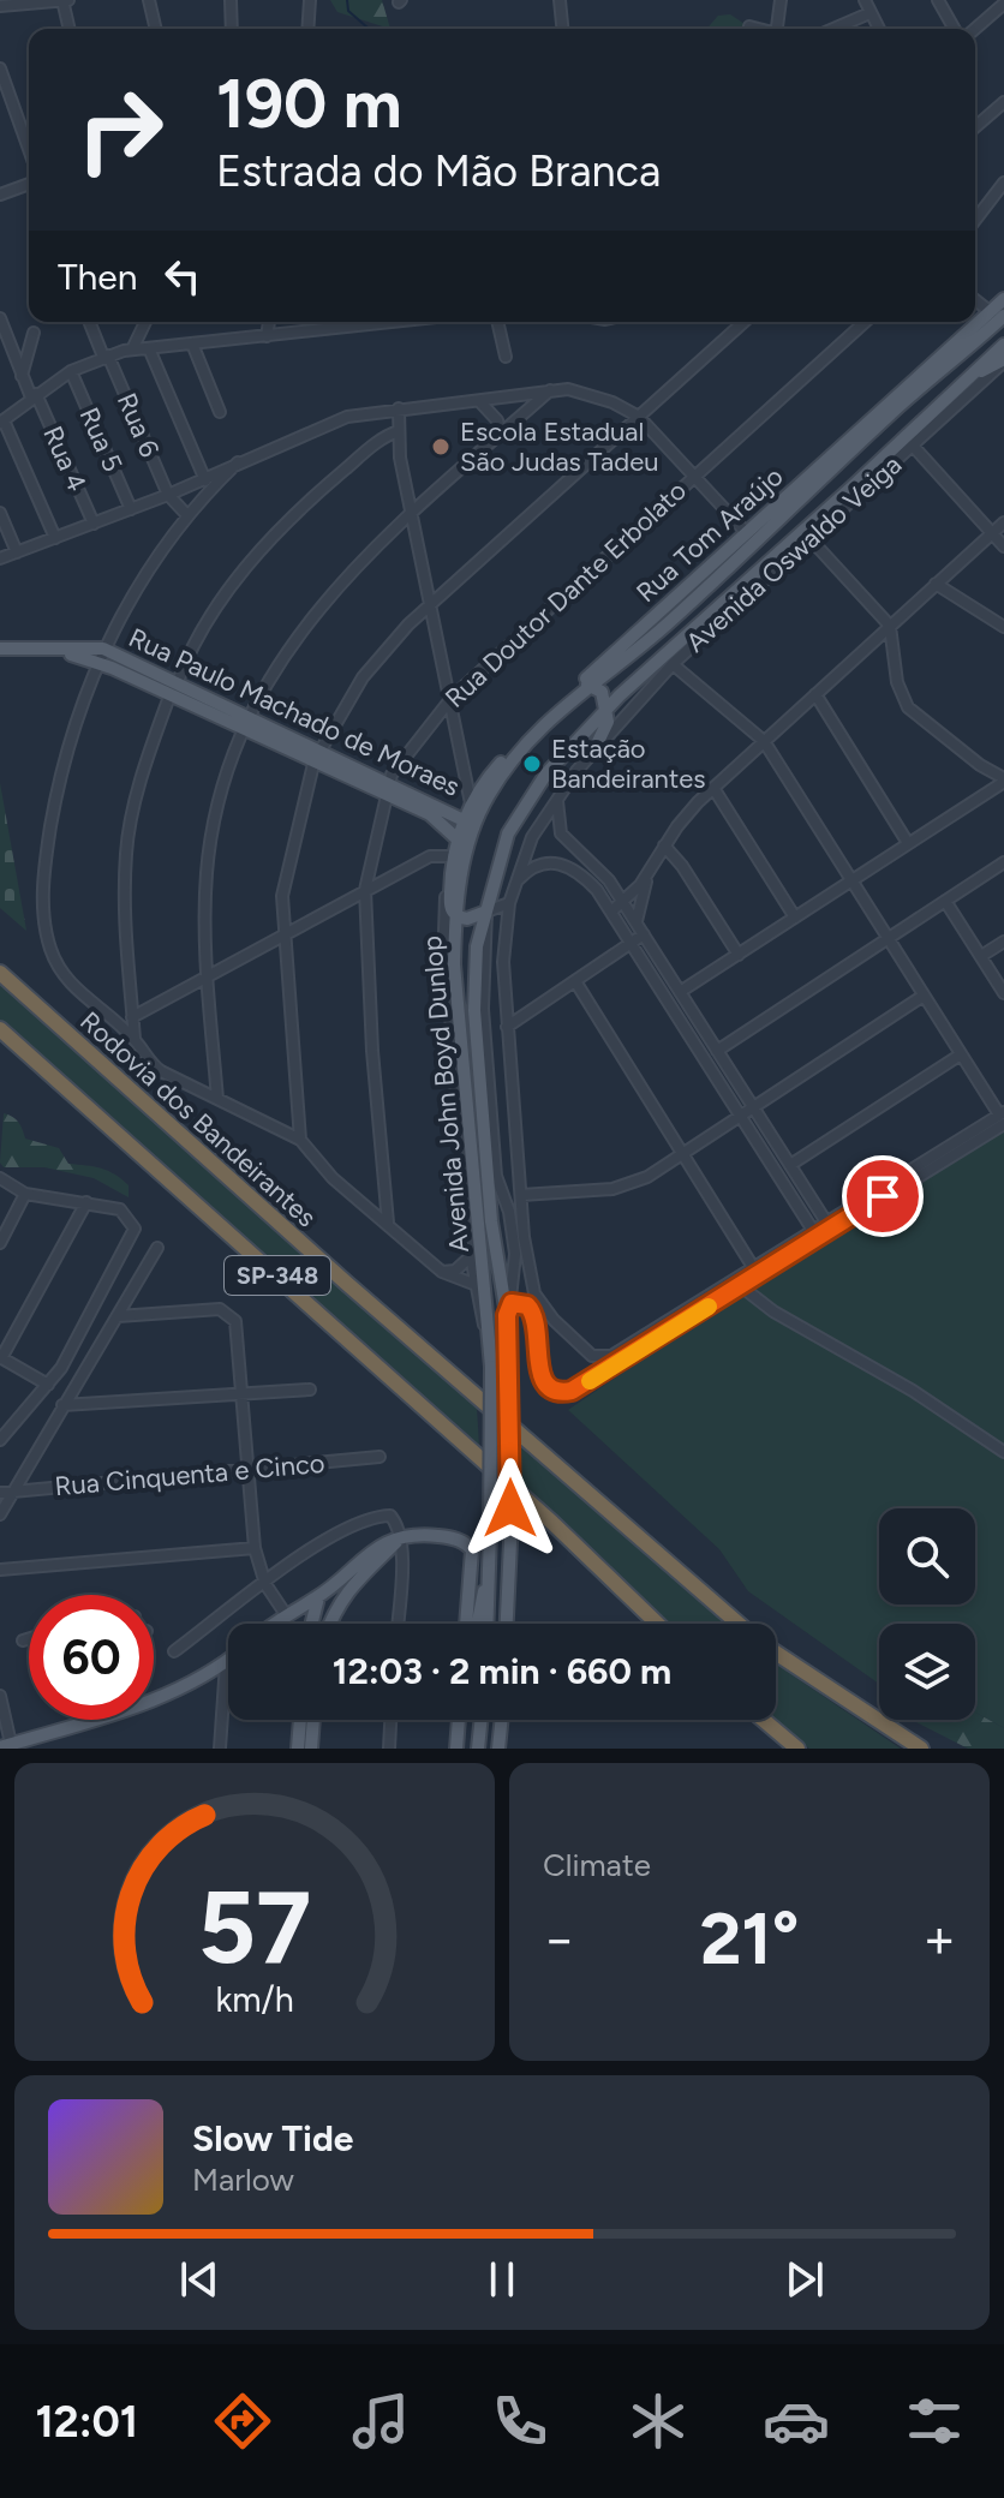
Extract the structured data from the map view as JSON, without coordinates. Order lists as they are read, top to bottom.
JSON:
{
  "streets": {
    "highway": ["Rodovia dos Bandeirantes", "SP-348"],
    "main road": ["Rua Tom Araújo", "Rua Paulo Machado de Moraes", "Avenida John Boyd Dunlop"],
    "street": [
      "Rua 6",
      "Rua 5",
      "Rua 4",
      "Avenida Oswaldo Veiga",
      "Rua Doutor Dante Erbolato",
      "Rua Cinquenta e Cinco"
    ]
  },
  "crossings": [
    ["Rua Tom Araújo", "Rua Paulo Machado de Moraes"],
    ["Rua Tom Araújo", "Avenida John Boyd Dunlop"],
    ["Rua Doutor Dante Erbolato", "Rua Paulo Machado de Moraes"]
  ],
  "places": ["Escola Estadual São Judas Tadeu", "Estação Bandeirantes"],
  "page": {
    "turn": ["190 m", "Estrada do Mão Branca"],
    "then": "Then",
    "limit": "60",
    "trip": "12:03 · 2 min · 660 m",
    "tile": "Climate",
    "heat": ["−", "21°", "+"],
    "song": ["Slow Tide", "Marlow"],
    "tabs": "12:01",
    "gauge": ["57", "km/h"]
  }
}
